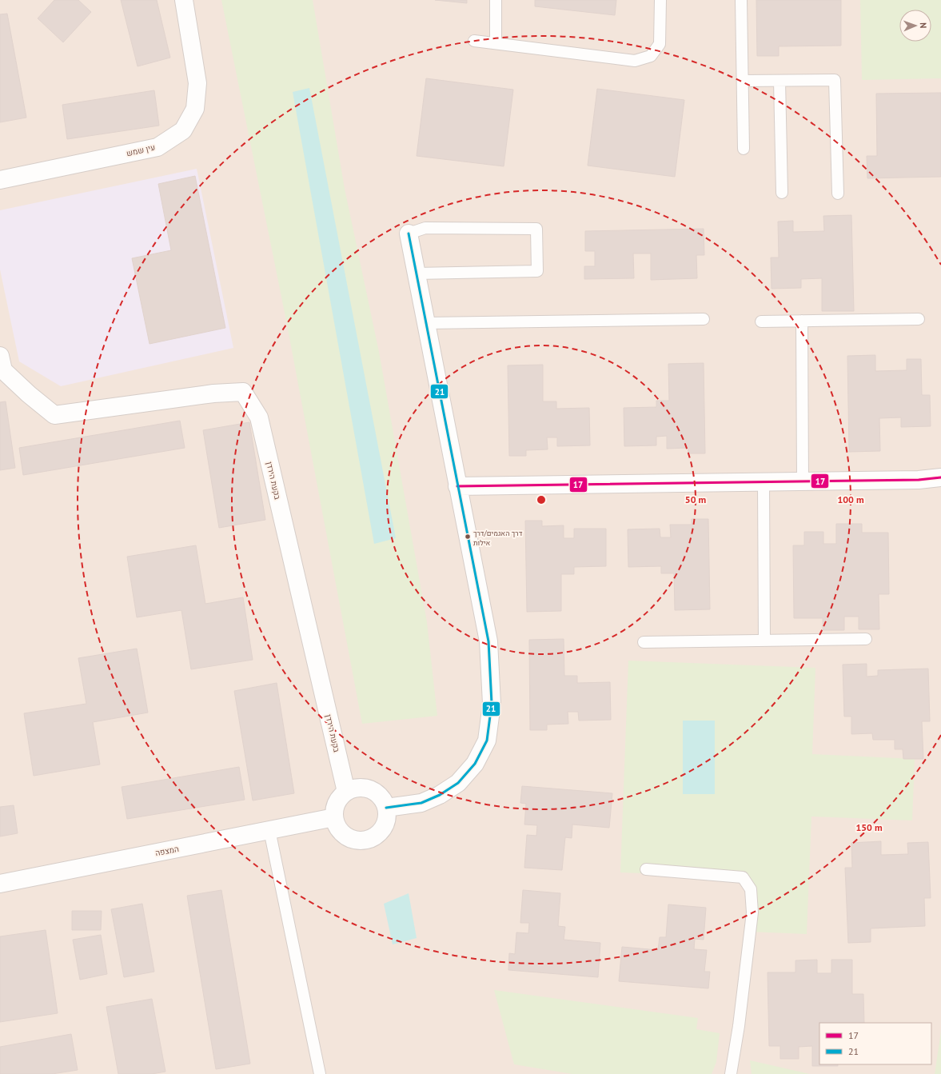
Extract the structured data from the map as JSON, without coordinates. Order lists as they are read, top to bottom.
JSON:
{
  "streets": {
    "street": ["עין שמש", "בקעת הירדן", "המצפה"]
  },
  "crossings": [
    ["בקעת הירדן", "המצפה"]
  ],
  "places": ["דרך האגמים/דרך אילות"],
  "lines": ["transit line 21", "transit line 17"],
  "legend": ["17", "21"],
  "north": "right",
  "rings": ["50 m", "100 m", "150 m"]
}
